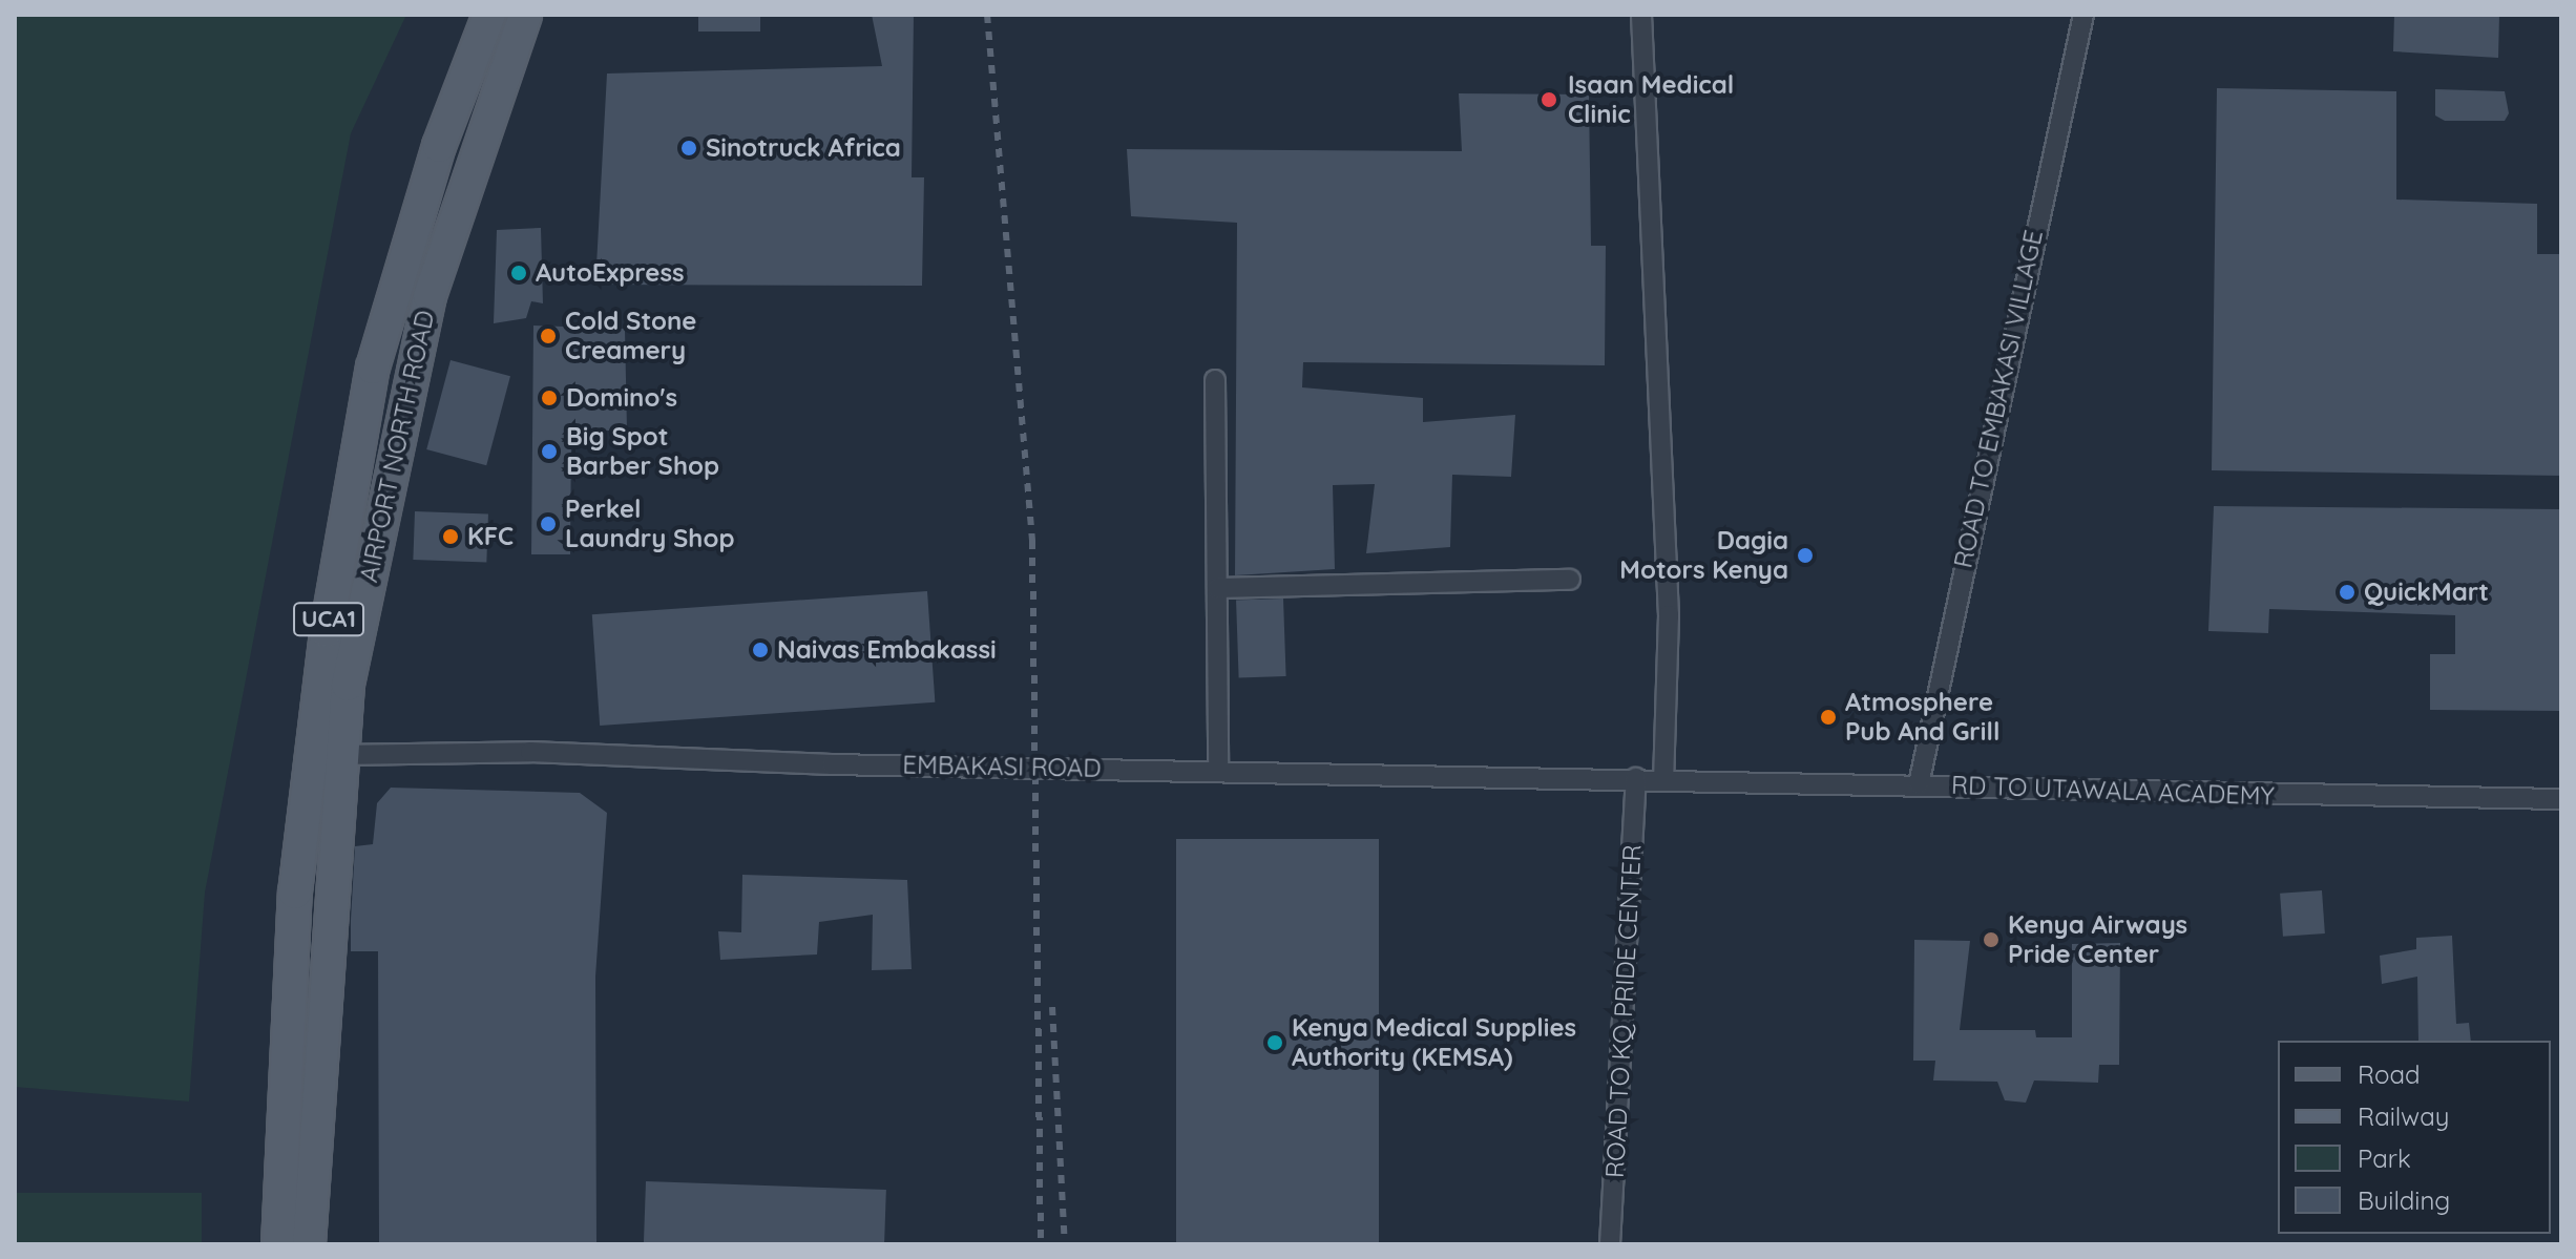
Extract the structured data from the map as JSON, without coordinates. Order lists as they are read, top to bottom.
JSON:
{
  "streets": {
    "main road": ["AIRPORT NORTH ROAD", "UCA1"],
    "street": [
      "ROAD TO EMBAKASI VILLAGE",
      "EMBAKASI ROAD",
      "RD TO UTAWALA ACADEMY",
      "ROAD TO KQ PRIDE CENTER"
    ]
  },
  "crossings": [
    ["ROAD TO EMBAKASI VILLAGE", "RD TO UTAWALA ACADEMY"],
    ["AIRPORT NORTH ROAD", "EMBAKASI ROAD"],
    ["EMBAKASI ROAD", "RD TO UTAWALA ACADEMY"],
    ["EMBAKASI ROAD", "ROAD TO KQ PRIDE CENTER"]
  ],
  "places": [
    "Isaan Medical Clinic",
    "Sinotruck Africa",
    "AutoExpress",
    "Cold Stone Creamery",
    "Domino's",
    "Big Spot Barber Shop",
    "Perkel Laundry Shop",
    "KFC",
    "Dagia Motors Kenya",
    "QuickMart",
    "Naivas Embakassi",
    "Atmosphere Pub And Grill",
    "Kenya Airways Pride Center",
    "Kenya Medical Supplies Authority (KEMSA)"
  ],
  "legend": [
    "Road",
    "Railway",
    "Park",
    "Building"
  ]
}
